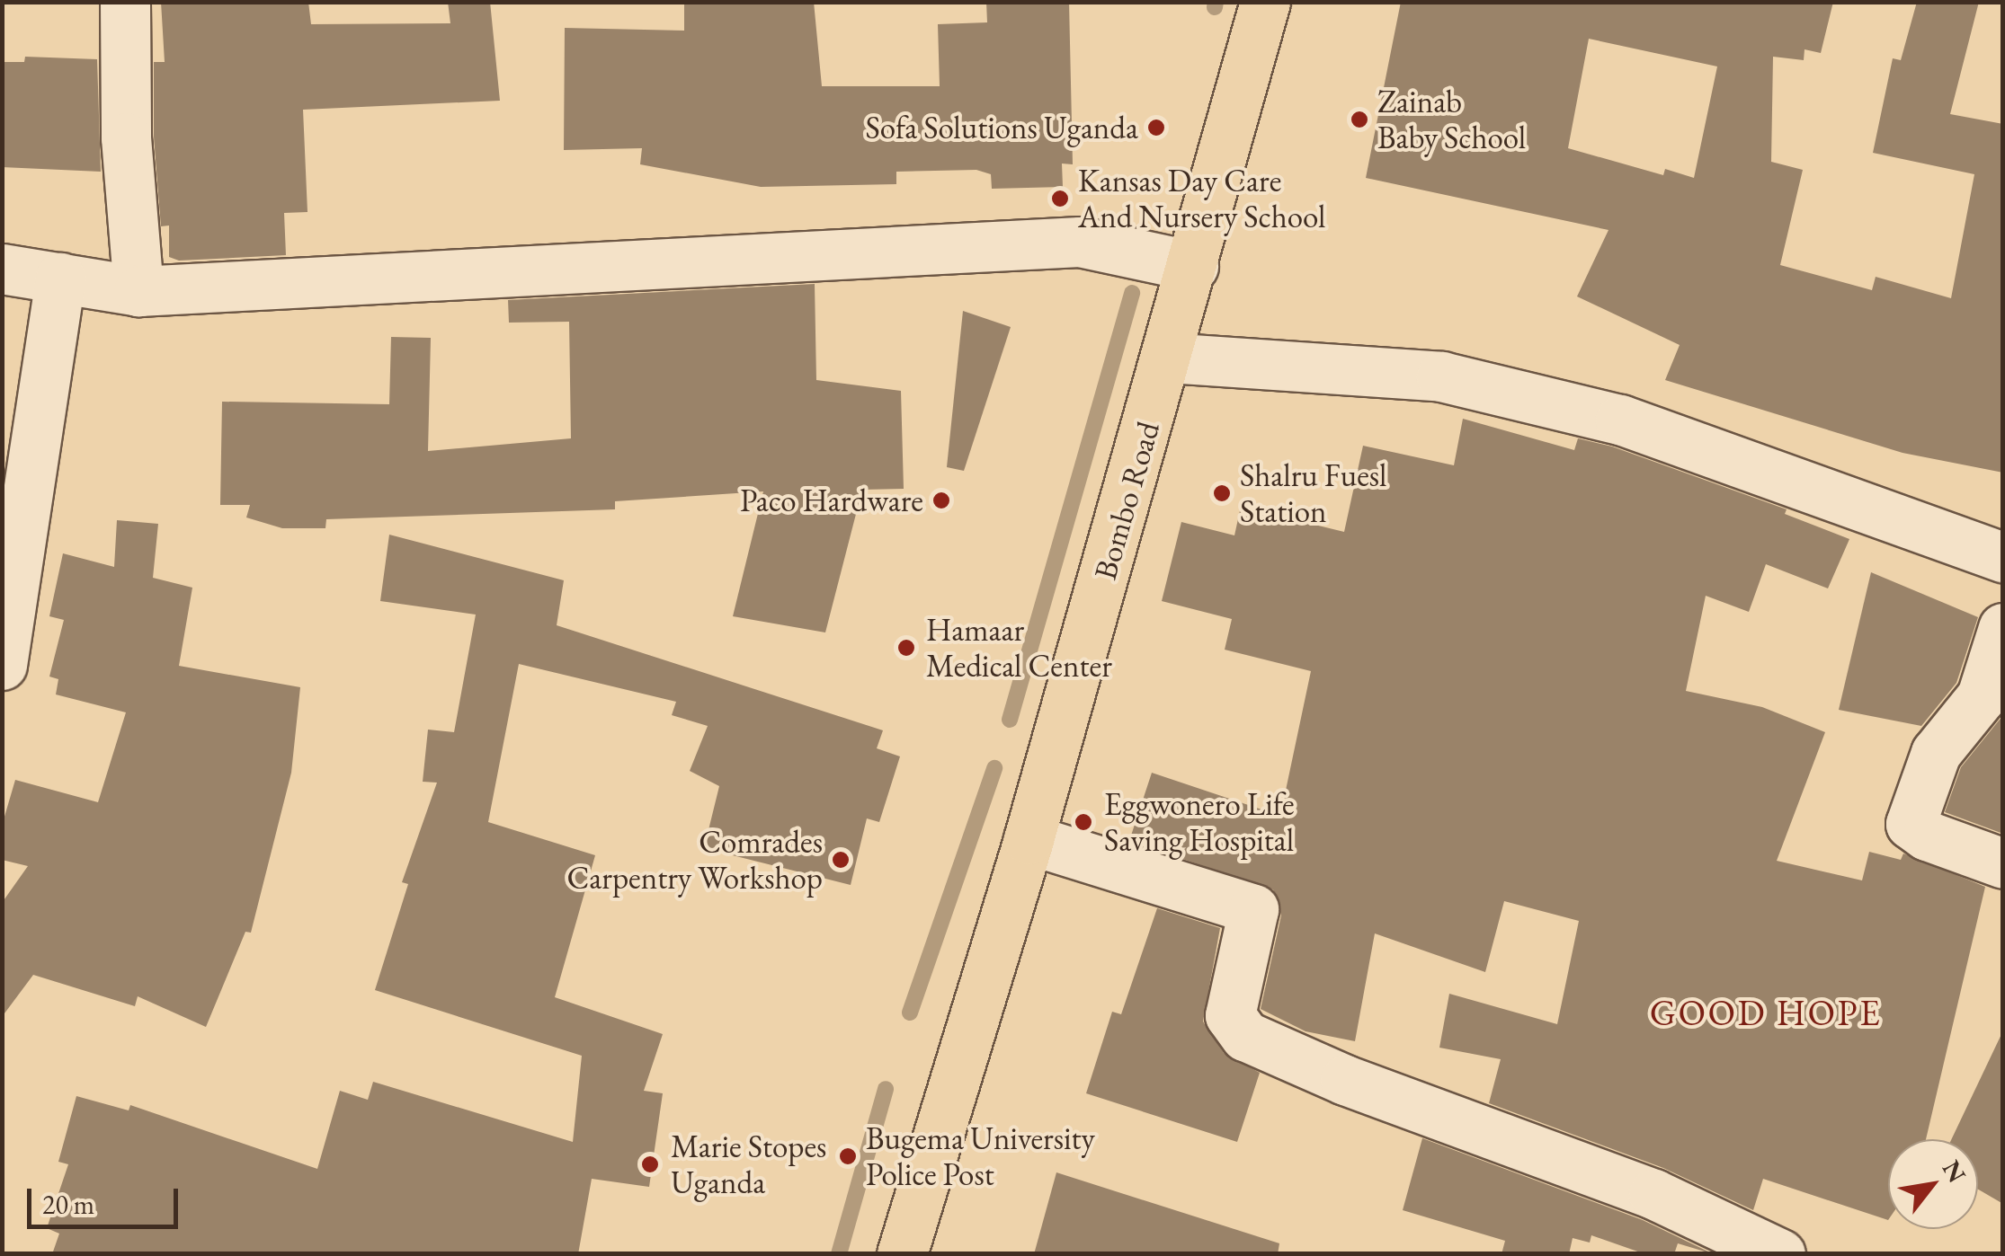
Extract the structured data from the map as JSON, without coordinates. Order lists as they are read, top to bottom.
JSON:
{
  "streets": {
    "main road": ["Bombo Road"]
  },
  "districts": ["GOOD HOPE"],
  "places": [
    "Zainab Baby School",
    "Sofa Solutions Uganda",
    "Kansas Day Care And Nursery School",
    "Shalru Fuesl Station",
    "Paco Hardware",
    "Hamaar Medical Center",
    "Eggwonero Life Saving Hospital",
    "Comrades Carpentry Workshop",
    "Bugema University Police Post",
    "Marie Stopes Uganda"
  ],
  "scale_bar": "20 m",
  "north": "top right"
}
